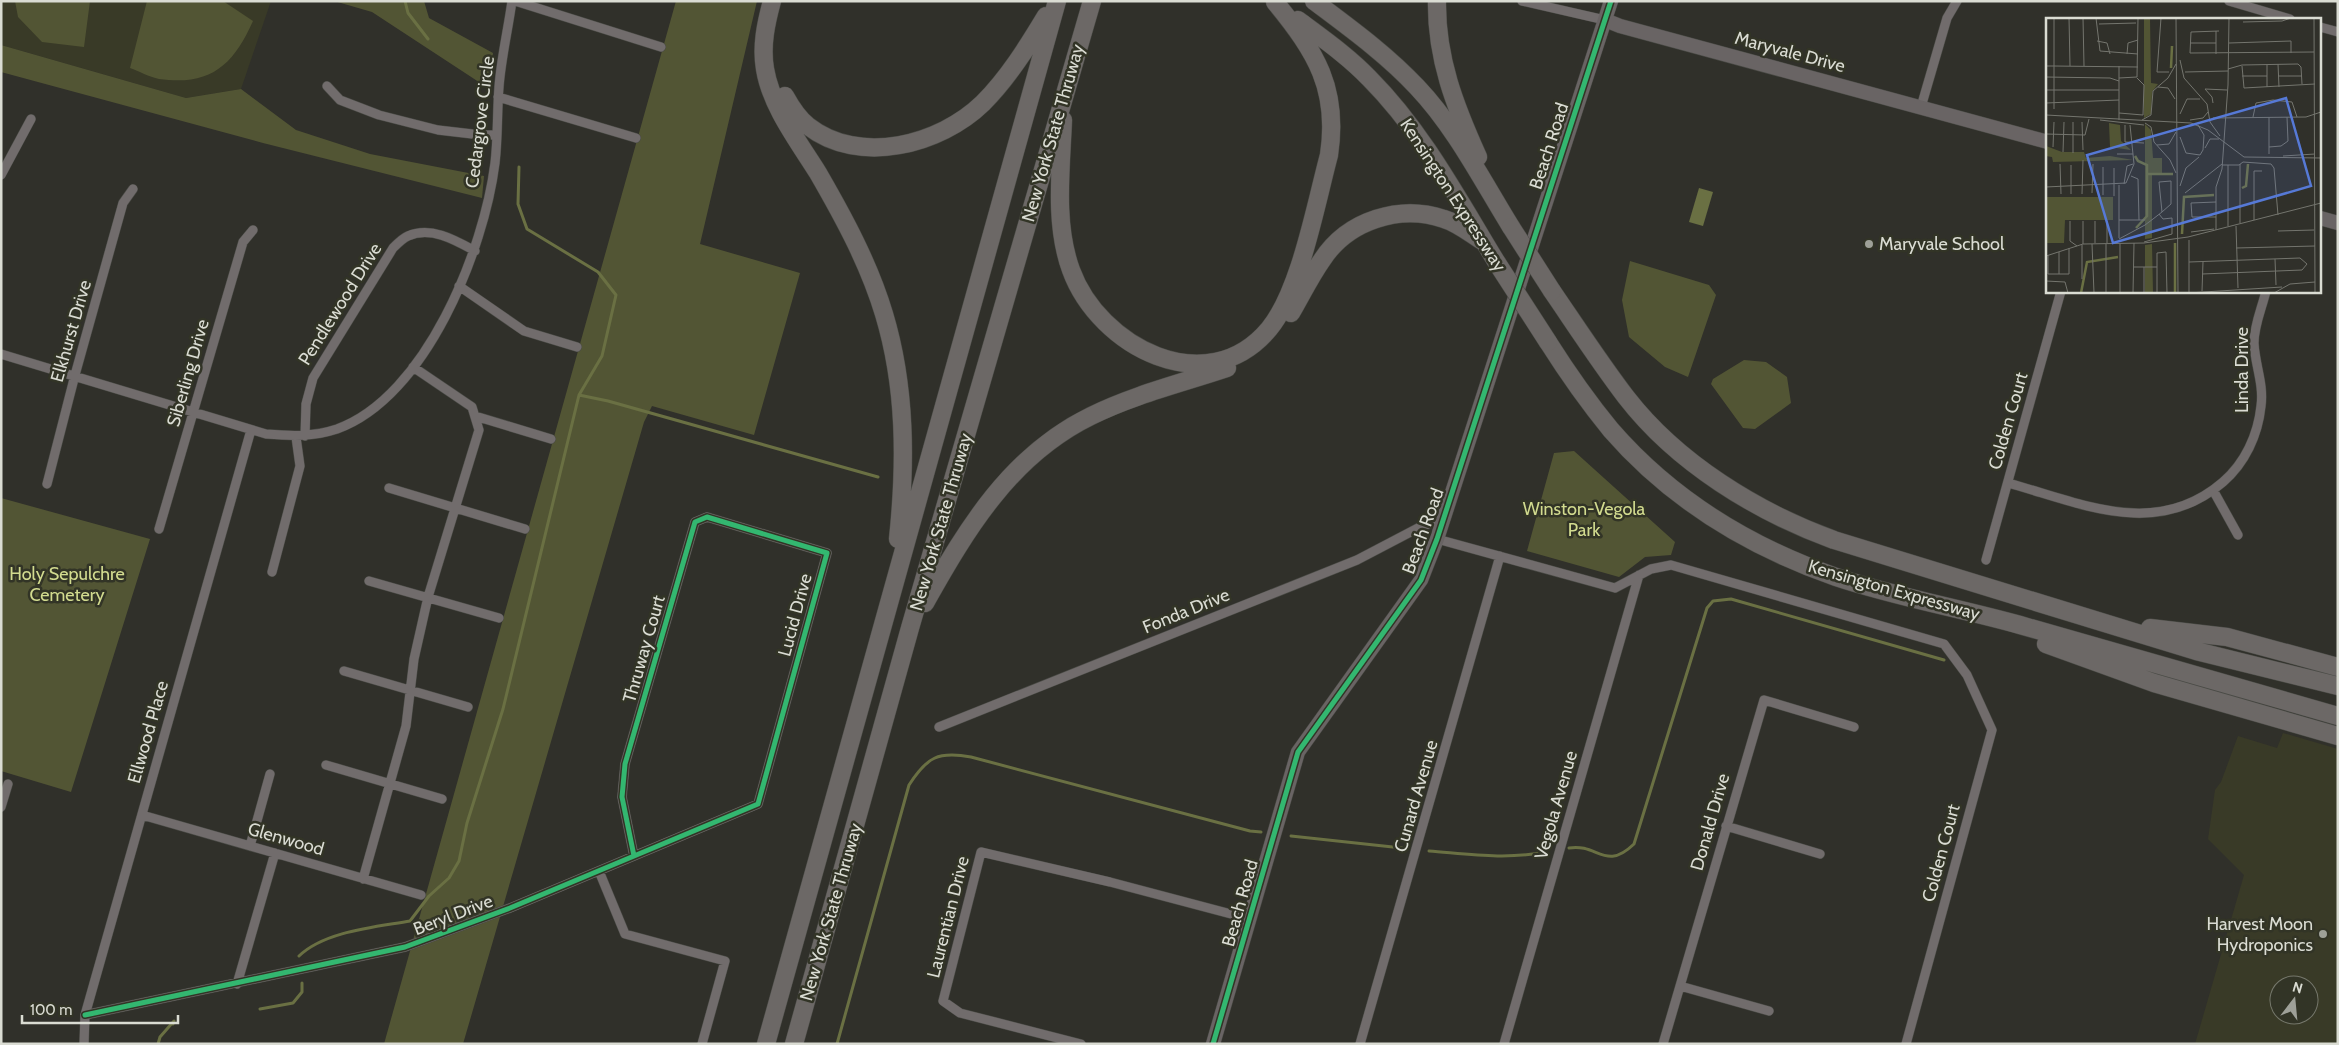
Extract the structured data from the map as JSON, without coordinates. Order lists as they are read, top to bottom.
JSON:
{
  "streets": {
    "highway": ["New York State Thruway", "Kensington Expressway"],
    "street": [
      "Maryvale Drive",
      "Cedargrove Circle",
      "Beach Road",
      "Pendlewood Drive",
      "Elkhurst Drive",
      "Linda Drive",
      "Siberling Drive",
      "Colden Court",
      "Fonda Drive",
      "Lucid Drive",
      "Thruway Court",
      "Ellwood Place",
      "Cunard Avenue",
      "Vegola Avenue",
      "Donald Drive",
      "Glenwood",
      "Beryl Drive",
      "Laurentian Drive"
    ]
  },
  "crossings": [
    ["Maryvale Drive", "Beach Road"],
    ["Cedargrove Circle", "Pendlewood Drive"],
    ["Cedargrove Circle", "Elkhurst Drive"],
    ["Cedargrove Circle", "Siberling Drive"],
    ["Cedargrove Circle", "Ellwood Place"],
    ["Beach Road", "Colden Court"],
    ["Beach Road", "Fonda Drive"],
    ["Beach Road", "Laurentian Drive"],
    ["Linda Drive", "Colden Court"],
    ["Colden Court", "Cunard Avenue"],
    ["Colden Court", "Vegola Avenue"],
    ["Lucid Drive", "Thruway Court"],
    ["Lucid Drive", "Beryl Drive"],
    ["Thruway Court", "Beryl Drive"],
    ["Ellwood Place", "Glenwood"],
    ["Ellwood Place", "Beryl Drive"]
  ],
  "parks": ["Winston-Vegola Park", "Holy Sepulchre Cemetery"],
  "places": ["Maryvale School", "Harvest Moon Hydroponics"],
  "scale_bar": "100 m",
  "north": "top"
}
